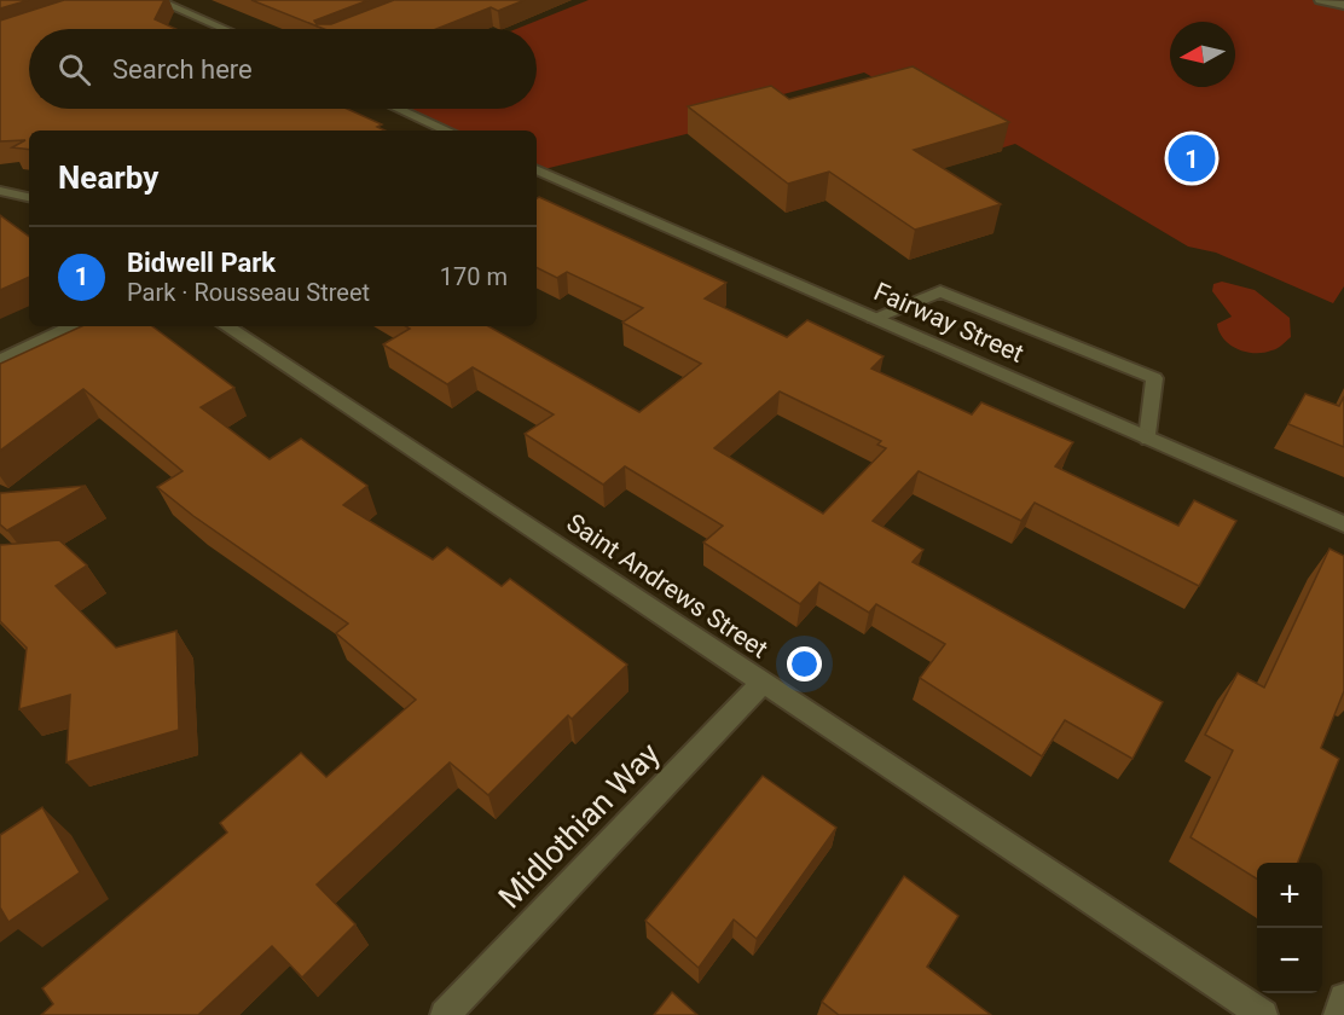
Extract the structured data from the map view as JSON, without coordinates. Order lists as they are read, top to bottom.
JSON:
{
  "streets": {
    "street": ["Fairway Street", "Saint Andrews Street", "Midlothian Way"]
  },
  "crossings": [
    ["Saint Andrews Street", "Midlothian Way"]
  ],
  "north": "left",
  "page": {
    "search": "Search here",
    "heading": "Nearby",
    "pins": "1",
    "list": [
      {
        "mark": "1",
        "name": "Bidwell Park",
        "note": "Park · Rousseau Street",
        "value": "170 m"
      }
    ],
    "map_buttons": ["+", "−"]
  }
}
